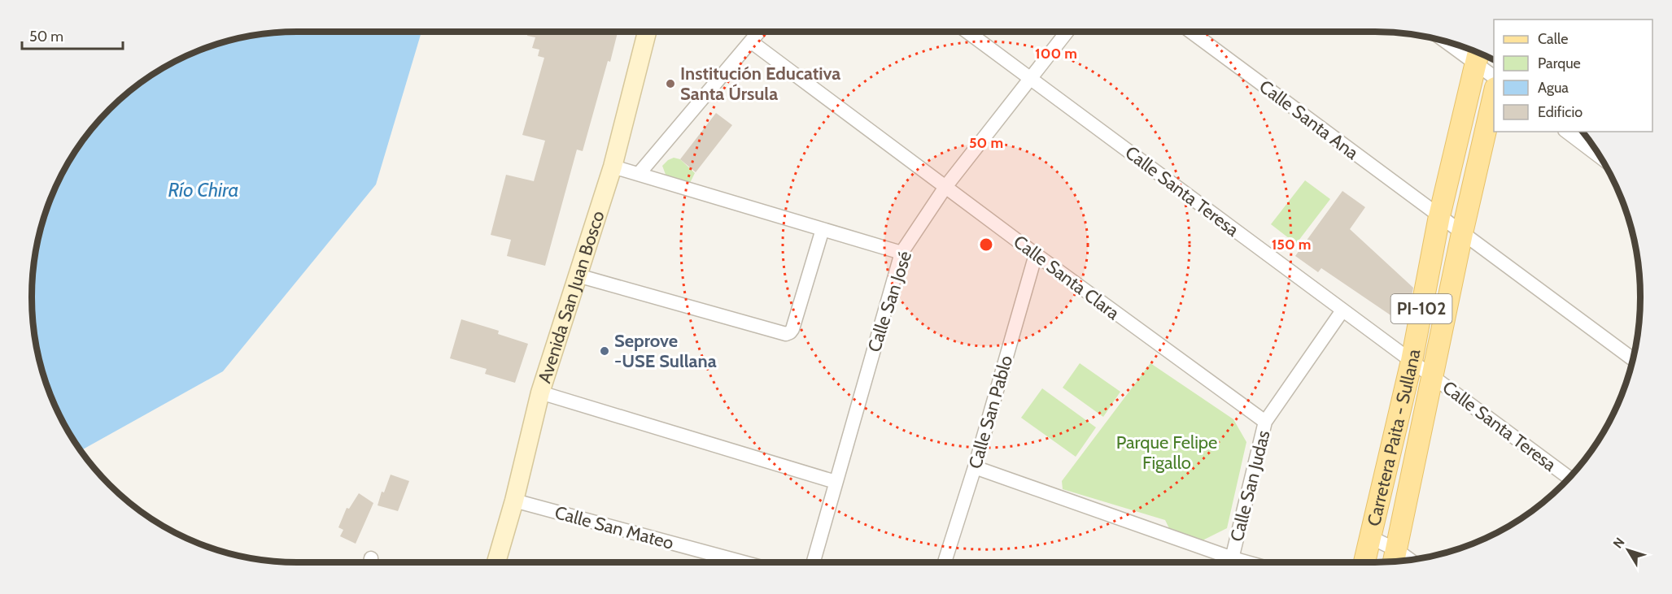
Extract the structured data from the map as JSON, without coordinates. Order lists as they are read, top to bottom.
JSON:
{
  "streets": {
    "main road": ["PI-102", "Carretera Paita - Sullana"],
    "street": [
      "Calle Santa Ana",
      "Calle Santa Teresa",
      "Calle Santa Clara",
      "Avenida San Juan Bosco",
      "Calle San José",
      "Calle San Pablo",
      "Calle San Judas",
      "Calle San Mateo"
    ]
  },
  "crossings": [
    ["Calle Santa Ana", "Carretera Paita - Sullana"],
    ["Calle Santa Teresa", "Calle San José"],
    ["Calle Santa Teresa", "Carretera Paita - Sullana"],
    ["Calle Santa Teresa", "Calle San Judas"],
    ["Calle Santa Clara", "Calle San José"],
    ["Calle Santa Clara", "Calle San Pablo"],
    ["Calle Santa Clara", "Calle San Judas"],
    ["Avenida San Juan Bosco", "Calle San Mateo"]
  ],
  "water": ["Río Chira"],
  "parks": ["Parque Felipe Figallo"],
  "places": ["Institución Educativa Santa Úrsula", "Seprove -USE Sullana"],
  "legend": [
    "Calle",
    "Parque",
    "Agua",
    "Edificio"
  ],
  "scale_bar": "50 m",
  "north": "top left",
  "rings": ["100 m", "50 m", "150 m"]
}
